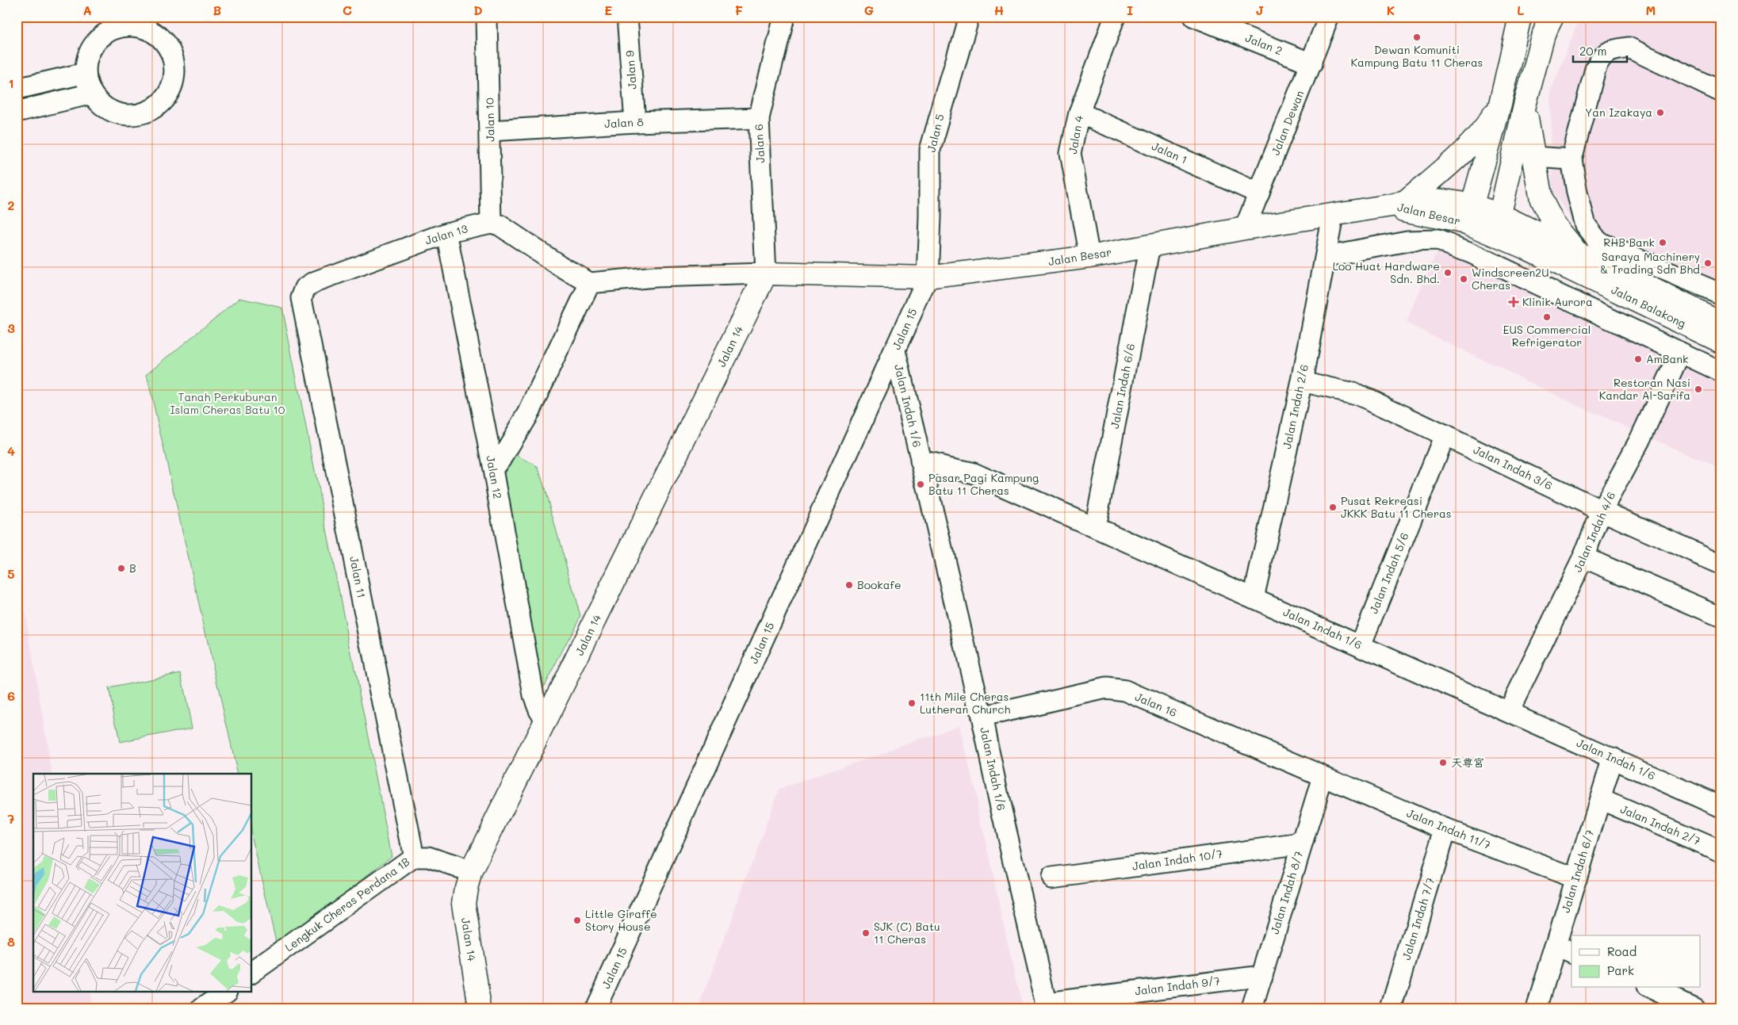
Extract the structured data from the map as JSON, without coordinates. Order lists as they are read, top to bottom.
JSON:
{
  "streets": {
    "street": [
      "Jalan 2",
      "Jalan 9",
      "Jalan 10",
      "Jalan 8",
      "Jalan Dewan",
      "Jalan 5",
      "Jalan 4",
      "Jalan 6",
      "Jalan 1",
      "Jalan Besar",
      "Jalan 13",
      "Jalan Balakong",
      "Jalan 15",
      "Jalan 14",
      "Jalan Indah 6/6",
      "Jalan Indah 1/6",
      "Jalan Indah 2/6",
      "Jalan Indah 3/6",
      "Jalan 12",
      "Jalan Indah 4/6",
      "Jalan Indah 5/6",
      "Jalan 11",
      "Jalan 16",
      "Jalan Indah 2/7",
      "Jalan Indah 11/7",
      "Jalan Indah 10/7",
      "Jalan Indah 6/7",
      "Jalan Indah 8/7",
      "Lengkuk Cheras Perdana 1B",
      "Jalan Indah 7/7",
      "Jalan Indah 9/7"
    ]
  },
  "crossings": [
    ["Jalan 2", "Jalan Dewan"],
    ["Jalan 9", "Jalan 8"],
    ["Jalan 10", "Jalan 8"],
    ["Jalan 10", "Jalan 13"],
    ["Jalan 8", "Jalan 6"],
    ["Jalan Dewan", "Jalan 1"],
    ["Jalan Dewan", "Jalan Besar"],
    ["Jalan 5", "Jalan Besar"],
    ["Jalan 5", "Jalan 15"],
    ["Jalan 4", "Jalan 1"],
    ["Jalan 4", "Jalan Besar"],
    ["Jalan 6", "Jalan Besar"],
    ["Jalan 6", "Jalan 14"],
    ["Jalan Besar", "Jalan 15"],
    ["Jalan Besar", "Jalan 14"],
    ["Jalan Besar", "Jalan Indah 6/6"],
    ["Jalan Besar", "Jalan Indah 2/6"],
    ["Jalan 13", "Jalan 12"],
    ["Jalan 13", "Jalan 11"],
    ["Jalan 15", "Jalan Indah 1/6"],
    ["Jalan 14", "Jalan 12"],
    ["Jalan 14", "Lengkuk Cheras Perdana 1B"],
    ["Jalan Indah 6/6", "Jalan Indah 1/6"],
    ["Jalan Indah 1/6", "Jalan Indah 2/6"],
    ["Jalan Indah 1/6", "Jalan Indah 4/6"],
    ["Jalan Indah 1/6", "Jalan Indah 5/6"],
    ["Jalan Indah 1/6", "Jalan 16"],
    ["Jalan Indah 1/6", "Jalan Indah 6/7"],
    ["Jalan Indah 1/6", "Jalan Indah 9/7"],
    ["Jalan Indah 2/6", "Jalan Indah 3/6"],
    ["Jalan Indah 3/6", "Jalan Indah 4/6"],
    ["Jalan Indah 3/6", "Jalan Indah 5/6"],
    ["Jalan 11", "Lengkuk Cheras Perdana 1B"],
    ["Jalan 16", "Jalan Indah 11/7"],
    ["Jalan 16", "Jalan Indah 8/7"],
    ["Jalan Indah 2/7", "Jalan Indah 6/7"],
    ["Jalan Indah 11/7", "Jalan Indah 6/7"],
    ["Jalan Indah 11/7", "Jalan Indah 8/7"],
    ["Jalan Indah 11/7", "Jalan Indah 7/7"],
    ["Jalan Indah 10/7", "Jalan Indah 8/7"],
    ["Jalan Indah 8/7", "Jalan Indah 9/7"]
  ],
  "parks": ["Tanah Perkuburan Islam Cheras Batu 10"],
  "places": {
    "other": [
      "Dewan Komuniti Kampung Batu 11 Cheras",
      "Yan Izakaya",
      "RHB Bank",
      "Saraya Machinery & Trading Sdn Bhd",
      "Loo Huat Hardware Sdn. Bhd.",
      "Windscreen2U Cheras",
      "EUS Commercial Refrigerator",
      "AmBank",
      "Restoran Nasi Kandar Al-Sarifa",
      "Pasar Pagi Kampung Batu 11 Cheras",
      "Pusat Rekreasi JKKK Batu 11 Cheras",
      "B",
      "Bookafe",
      "11th Mile Cheras Lutheran Church",
      "天尊宫",
      "Little Giraffe Story House",
      "SJK (C) Batu 11 Cheras"
    ],
    "health": ["Klinik Aurora"]
  },
  "legend": ["Road", "Park"],
  "scale_bar": "20 m",
  "grid": {
    "columns": [
      "A",
      "B",
      "C",
      "D",
      "E",
      "F",
      "G",
      "H",
      "I",
      "J",
      "K",
      "L",
      "M"
    ],
    "rows": [
      "1",
      "2",
      "3",
      "4",
      "5",
      "6",
      "7",
      "8"
    ]
  }
}
